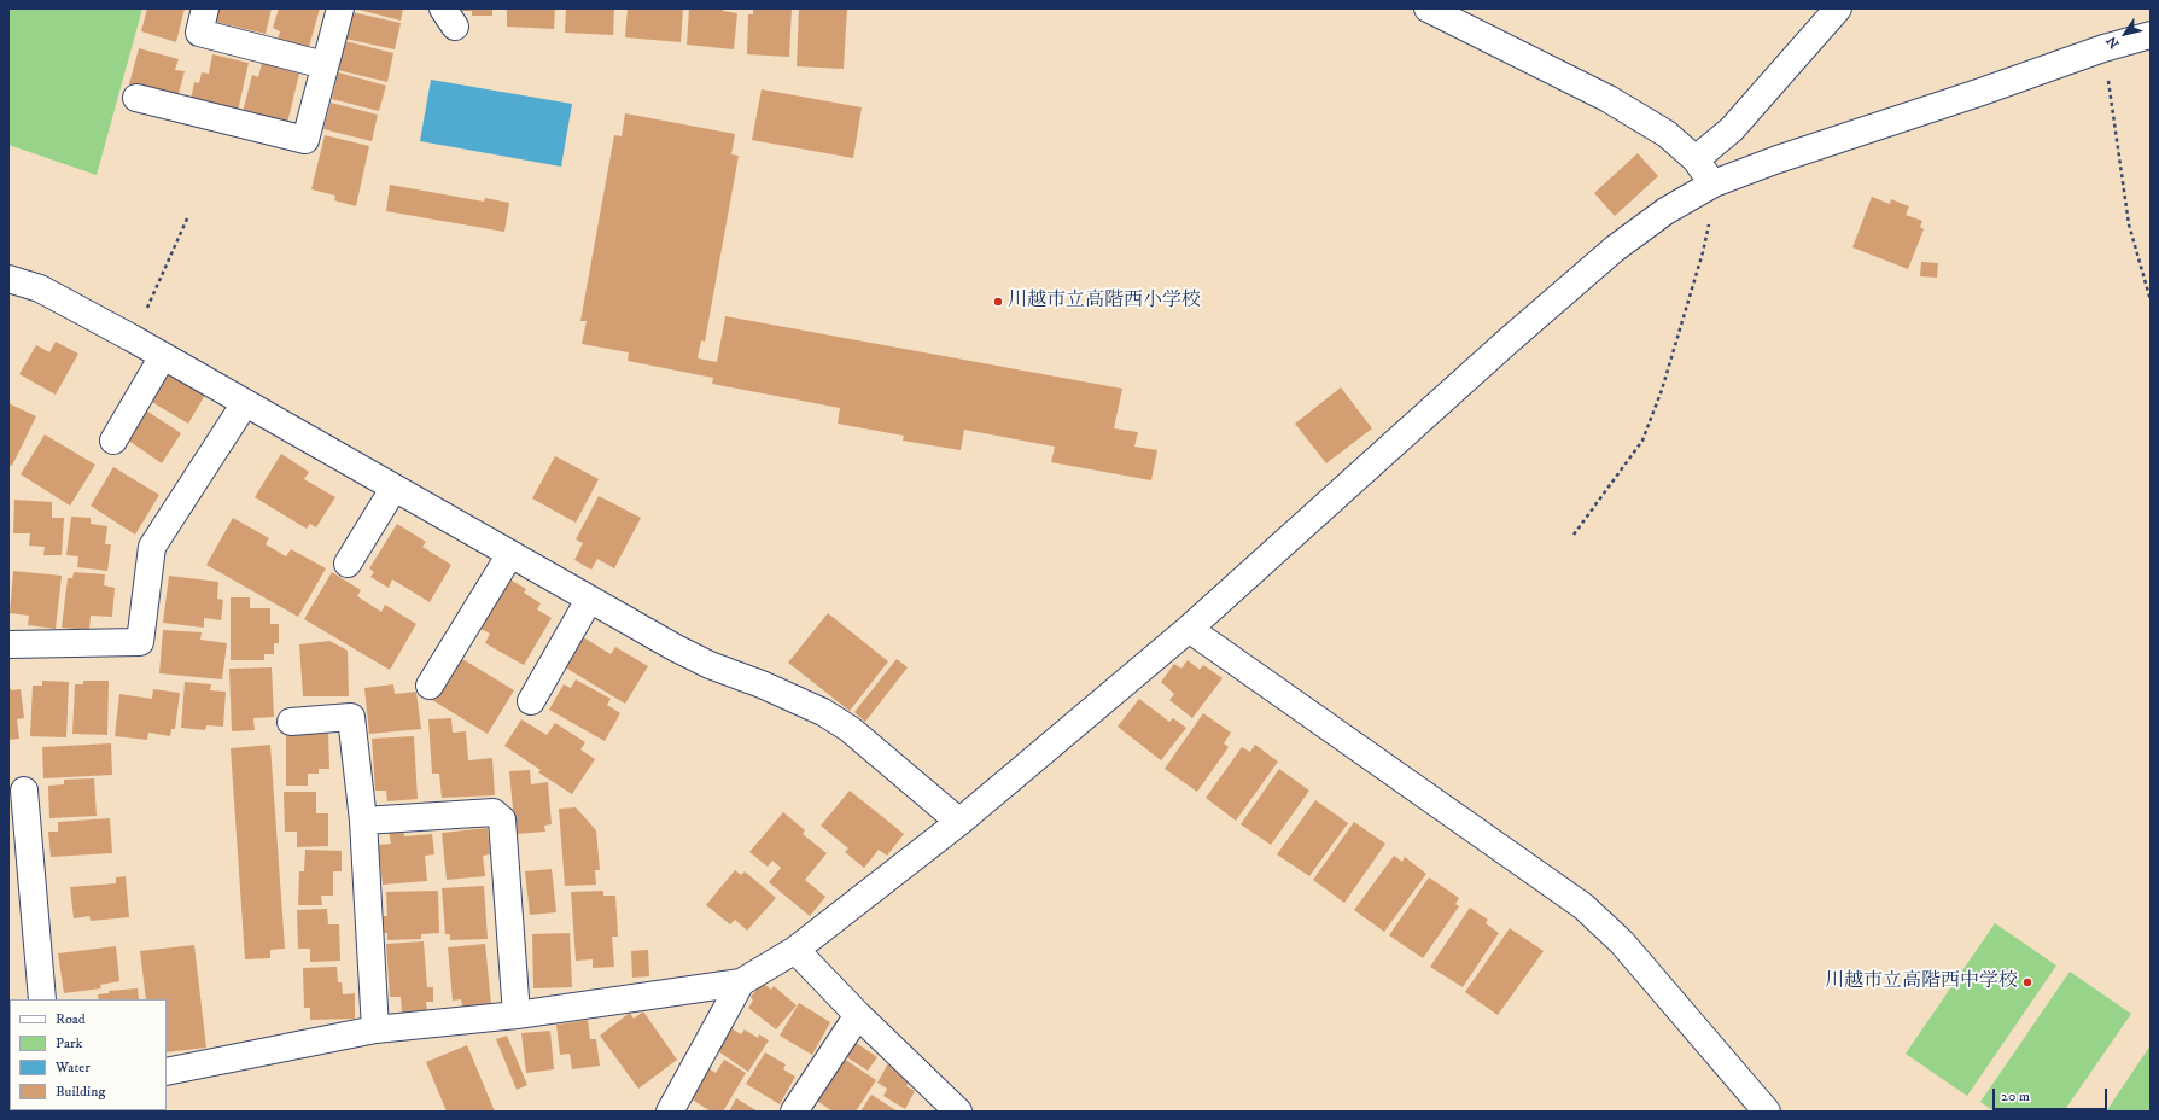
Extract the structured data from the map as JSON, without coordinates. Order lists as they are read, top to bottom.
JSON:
{
  "places": ["川越市立高階西小学校", "川越市立高階西中学校"],
  "legend": [
    "Road",
    "Park",
    "Water",
    "Building"
  ],
  "scale_bar": "20 m",
  "north": "bottom left"
}
